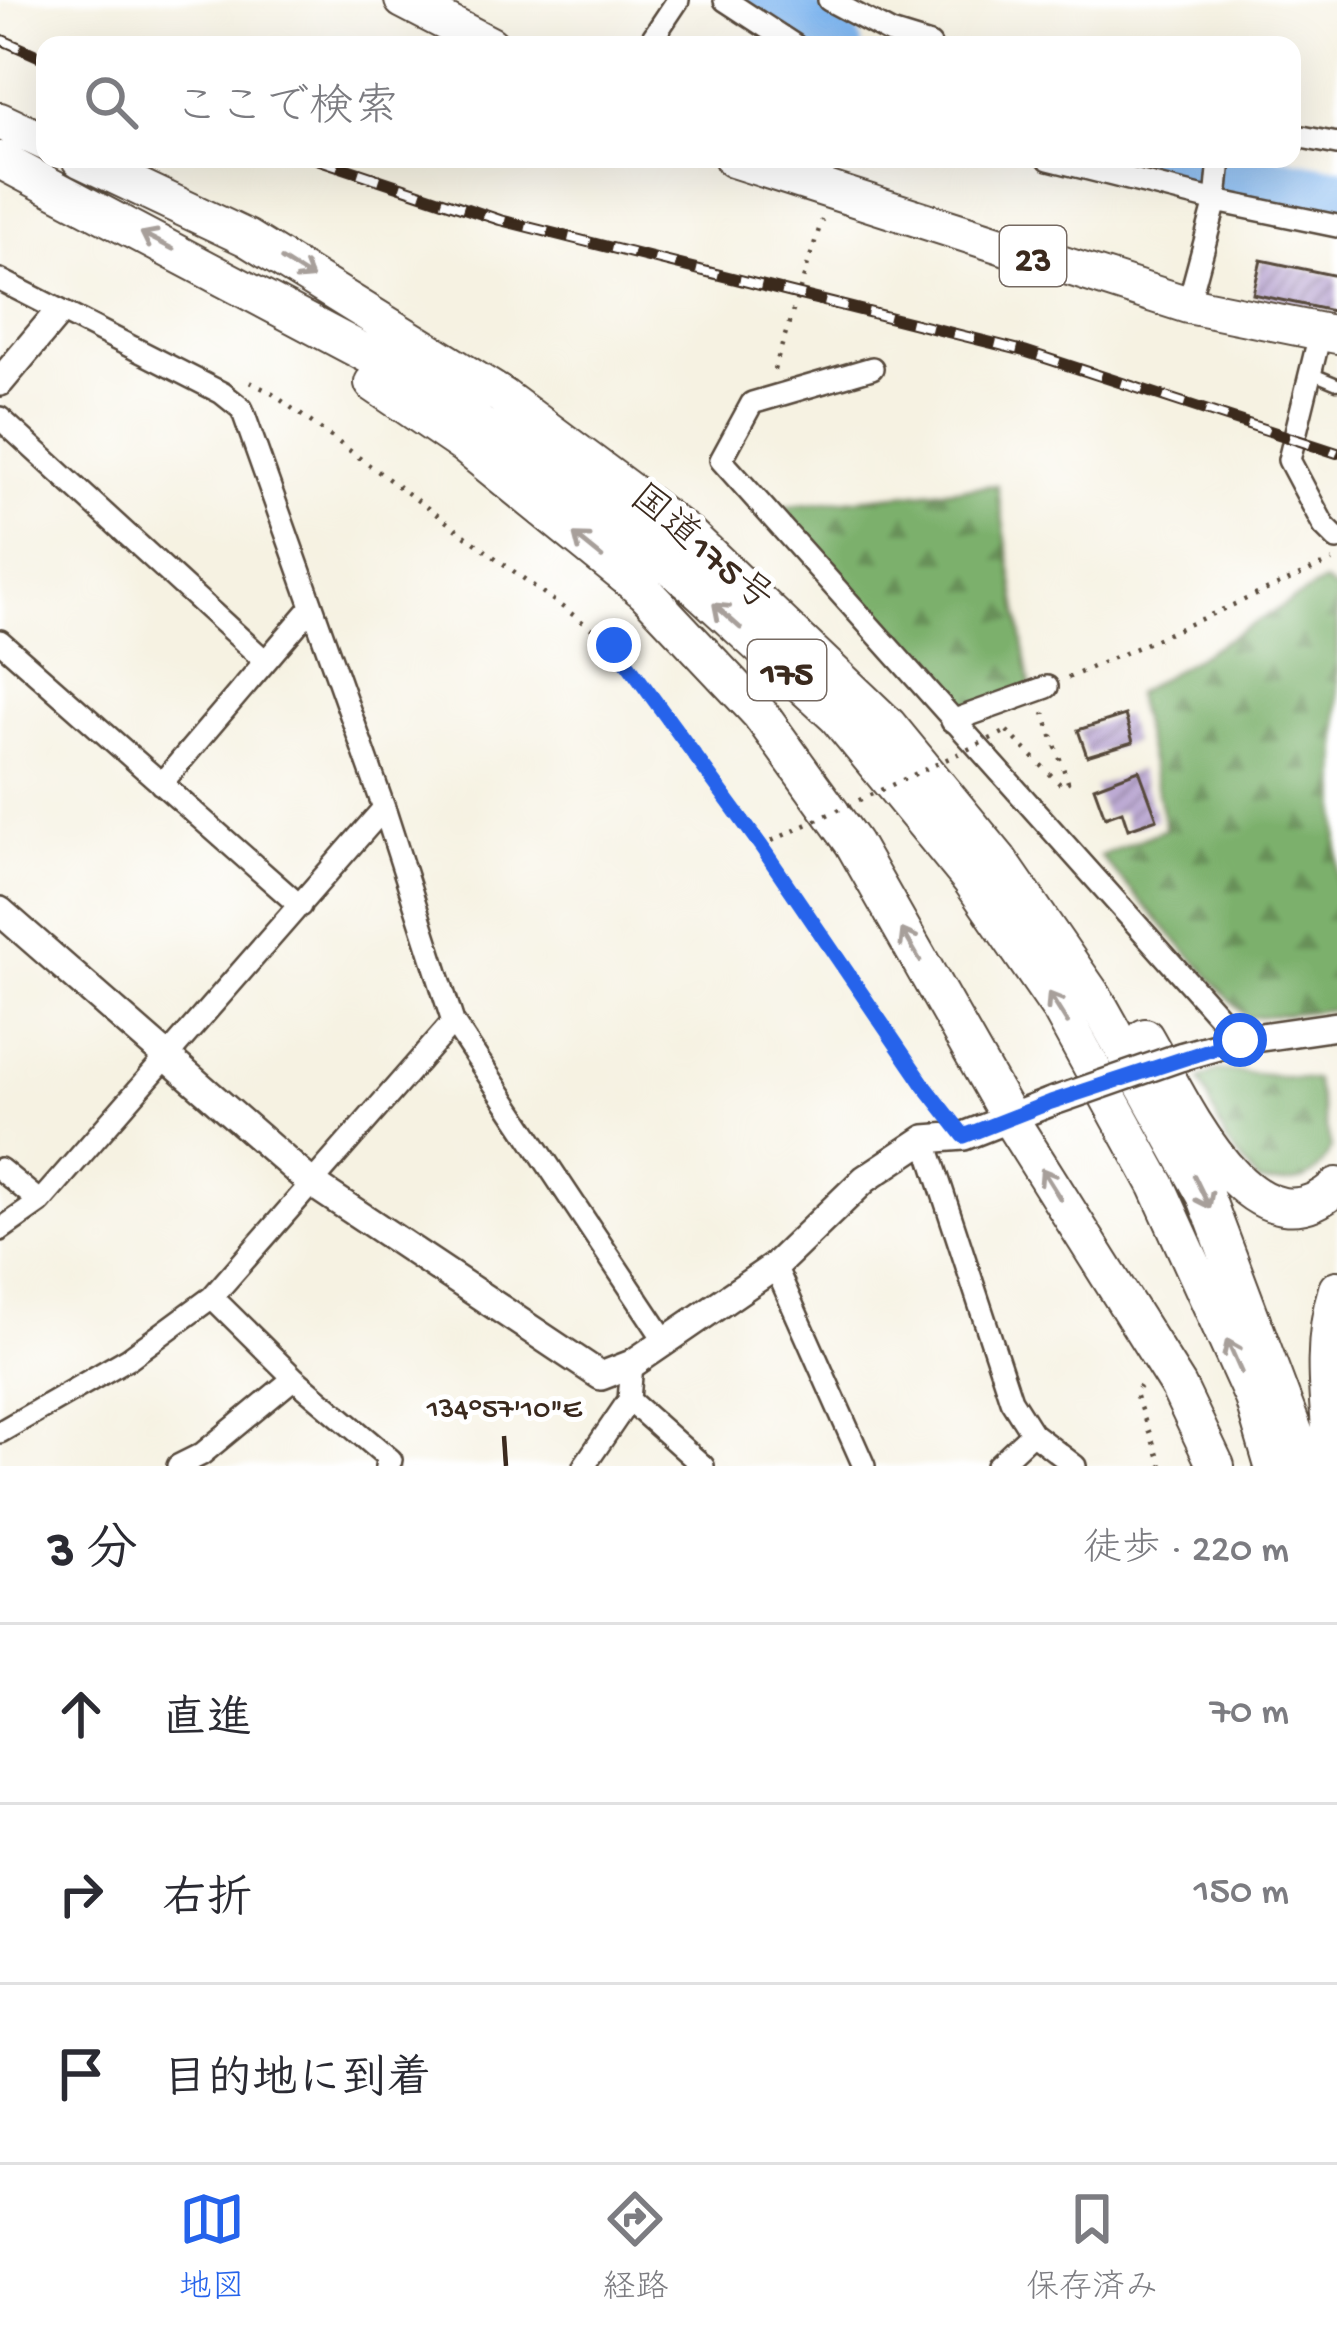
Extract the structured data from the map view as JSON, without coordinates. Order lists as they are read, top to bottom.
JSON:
{
  "streets": {
    "main road": ["23", "国道175号", "175"]
  },
  "page": {
    "search": "ここで検索",
    "heading": ["3 分", "徒歩 · 220 m"],
    "list": [
      ["直進", "70 m"],
      ["右折", "150 m"],
      "目的地に到着"
    ],
    "nav": ["地図", "経路", "保存済み"]
  },
  "coordinates": ["134°57'10\"E"]
}
